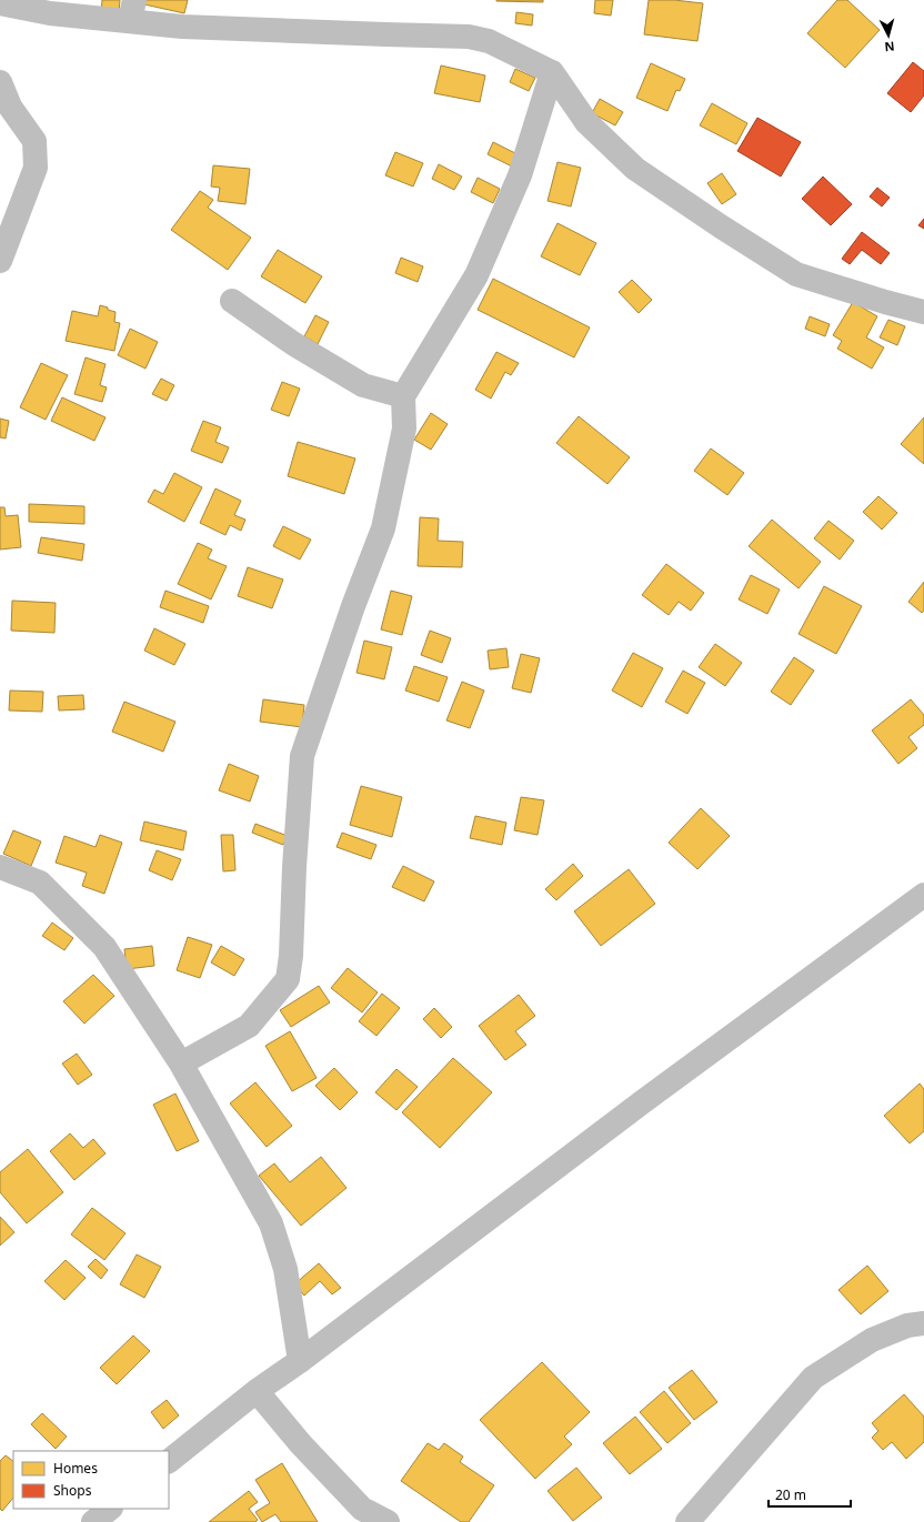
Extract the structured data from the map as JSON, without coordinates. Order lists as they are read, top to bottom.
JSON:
{
  "legend": ["Homes", "Shops"],
  "scale_bar": "20 m",
  "north": "bottom"
}
